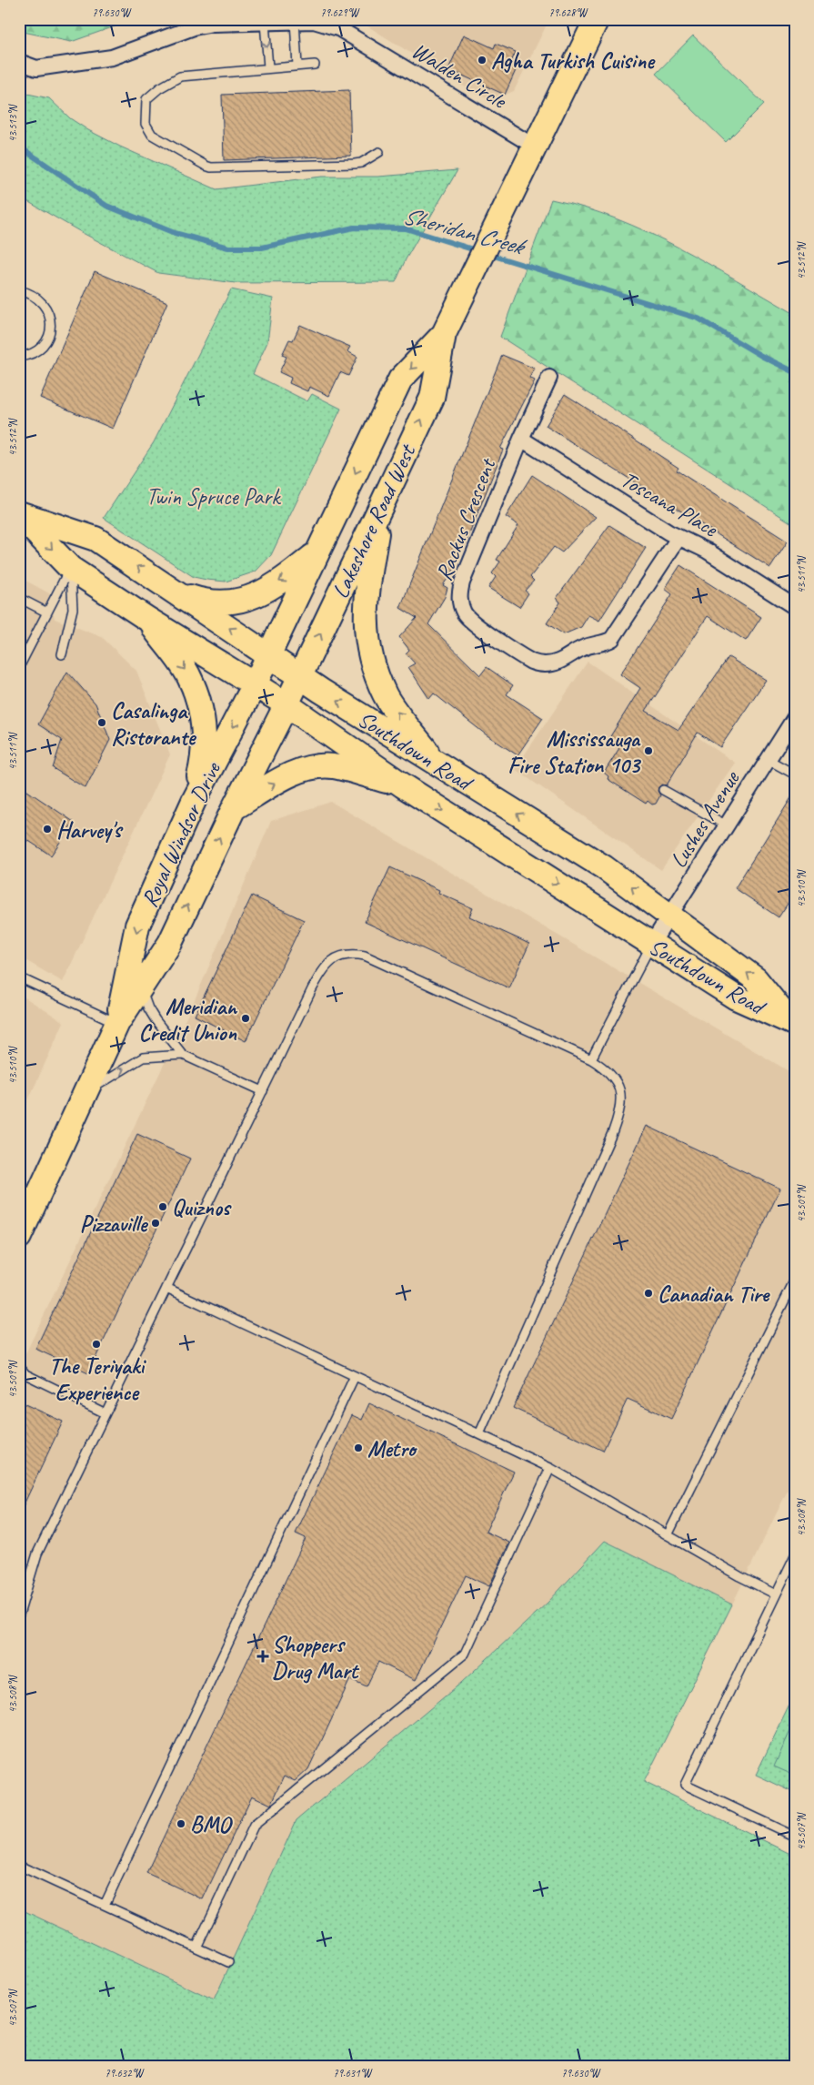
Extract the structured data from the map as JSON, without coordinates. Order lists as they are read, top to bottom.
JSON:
{
  "streets": {
    "main road": ["Lakeshore Road West", "Southdown Road", "Royal Windsor Drive"],
    "street": [
      "Walden Circle",
      "Toscana Place",
      "Rackus Crescent",
      "Lushes Avenue"
    ]
  },
  "crossings": [
    ["Walden Circle", "Lakeshore Road West"],
    ["Toscana Place", "Rackus Crescent"],
    ["Lakeshore Road West", "Southdown Road"],
    ["Lakeshore Road West", "Royal Windsor Drive"],
    ["Southdown Road", "Lushes Avenue"],
    ["Southdown Road", "Royal Windsor Drive"]
  ],
  "water": ["Sheridan Creek"],
  "parks": ["Twin Spruce Park"],
  "places": {
    "other": [
      "Agha Turkish Cuisine",
      "Casalinga Ristorante",
      "Mississauga Fire Station 103",
      "Harvey's",
      "Meridian Credit Union",
      "Quiznos",
      "Pizzaville",
      "Canadian Tire",
      "The Teriyaki Experience",
      "Metro",
      "BMO"
    ],
    "health": ["Shoppers Drug Mart"]
  },
  "coordinates": [
    "79.630°W",
    "79.629°W",
    "79.628°W",
    "43.513°N",
    "43.512°N",
    "43.511°N",
    "43.510°N",
    "43.509°N",
    "43.508°N",
    "43.507°N",
    "79.632°W",
    "79.631°W"
  ]
}
